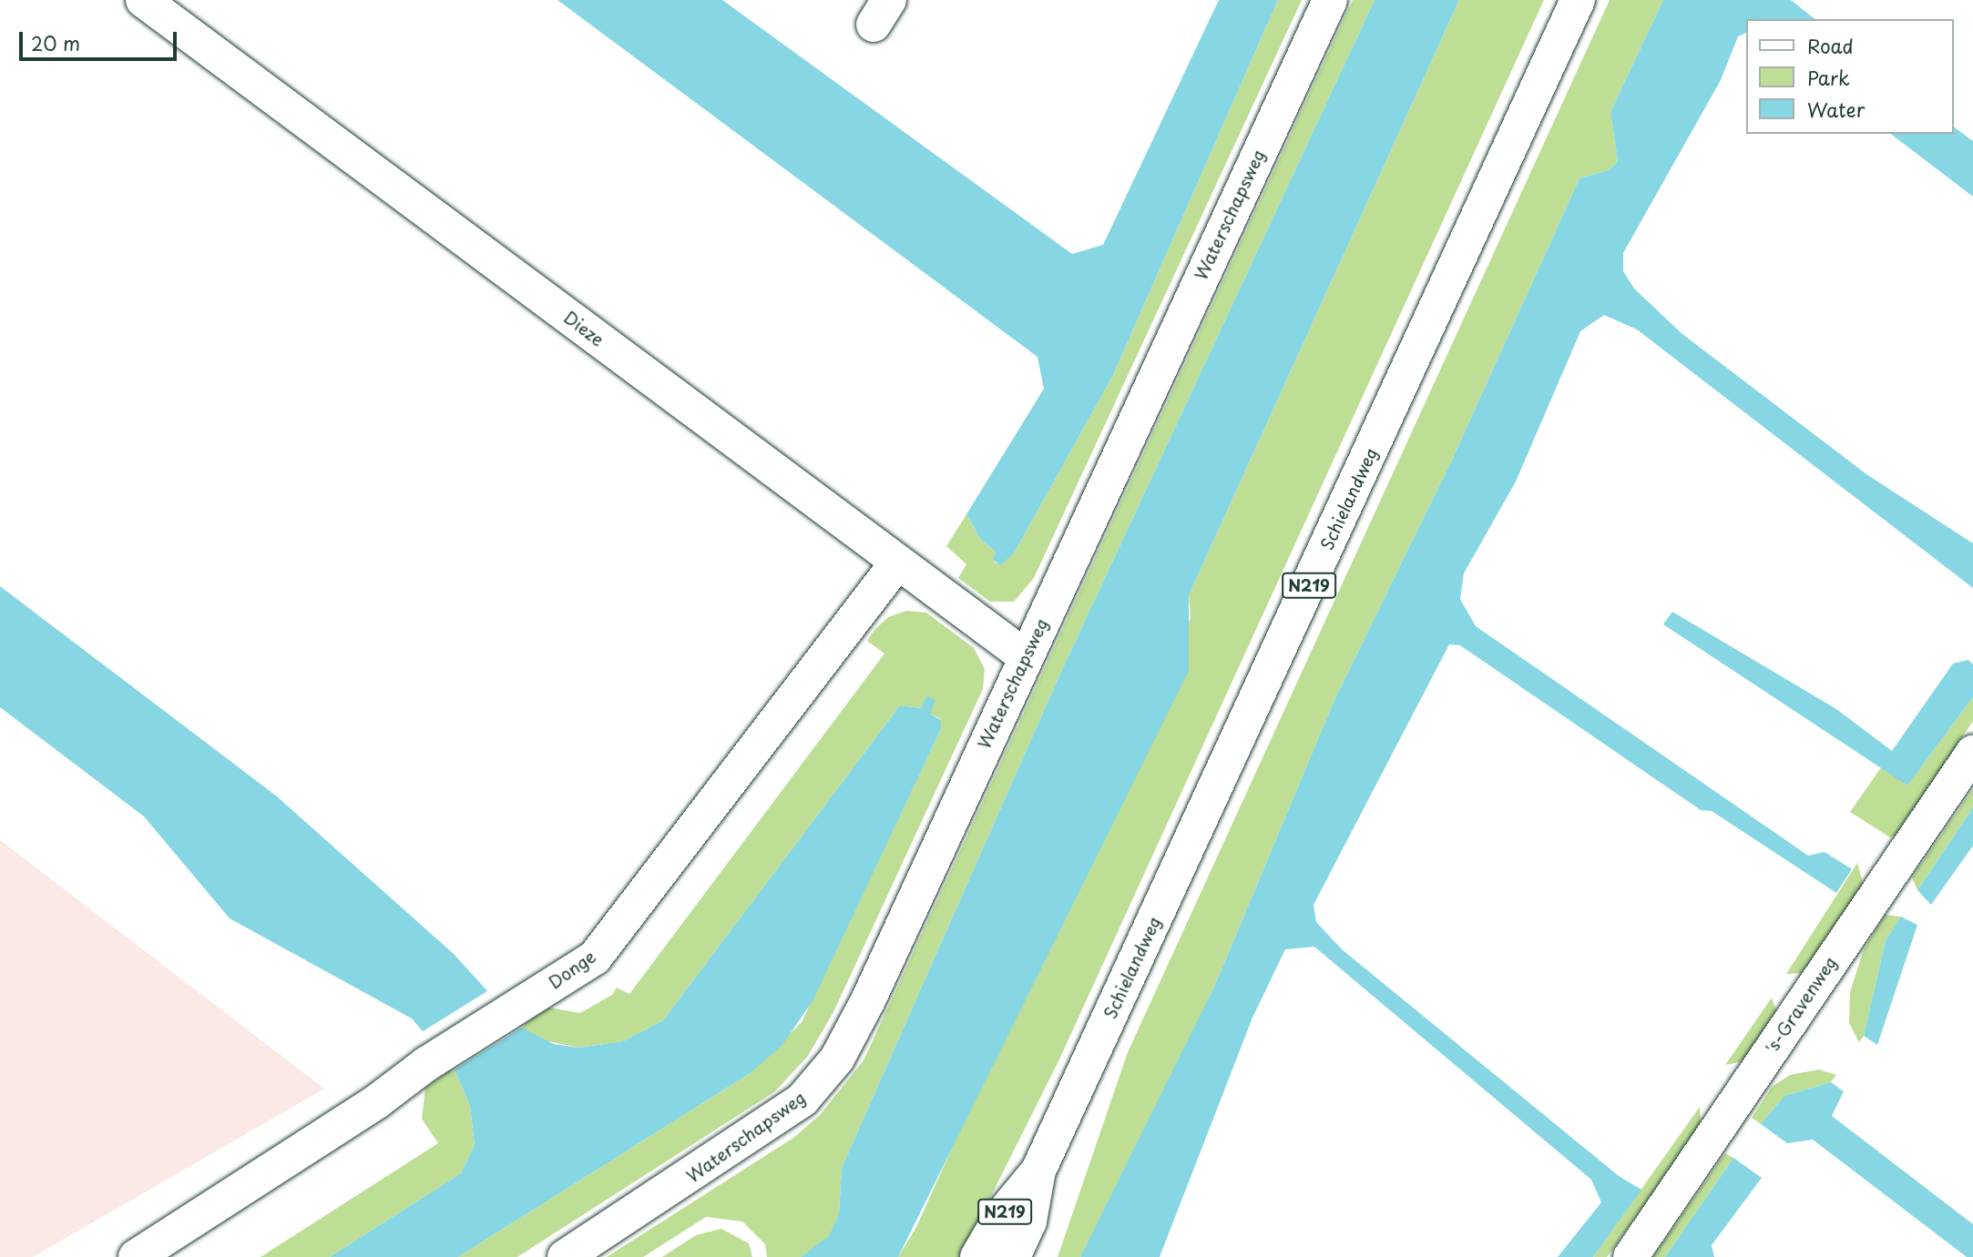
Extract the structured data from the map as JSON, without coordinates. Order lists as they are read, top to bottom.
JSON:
{
  "streets": {
    "street": [
      "Waterschapsweg",
      "Dieze",
      "Schielandweg",
      "N219",
      "Donge",
      "'s-Gravenweg"
    ]
  },
  "crossings": [
    ["Waterschapsweg", "Dieze"],
    ["Dieze", "Donge"]
  ],
  "legend": ["Road", "Park", "Water"],
  "scale_bar": "20 m"
}
